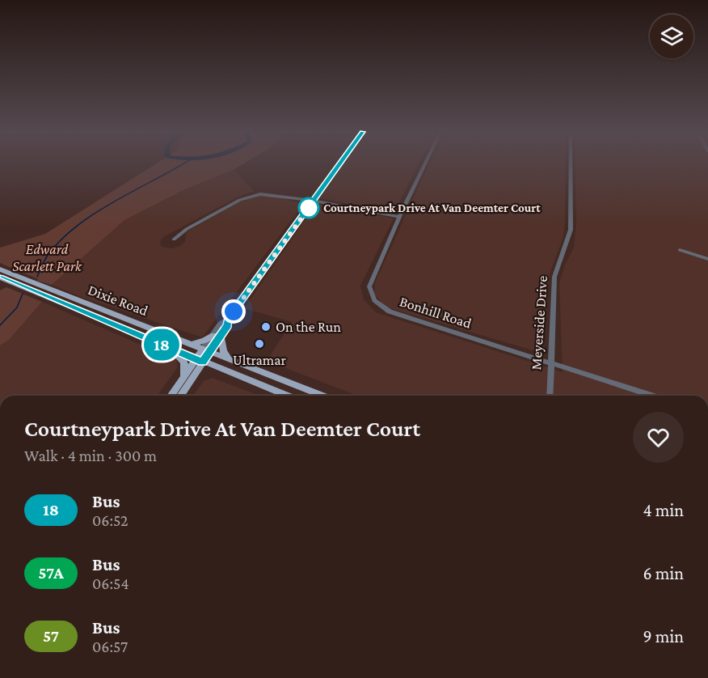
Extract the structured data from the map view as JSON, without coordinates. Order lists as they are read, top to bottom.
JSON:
{
  "streets": {
    "main road": ["Dixie Road"],
    "street": ["Bonhill Road", "Meyerside Drive"]
  },
  "crossings": [
    ["Bonhill Road", "Meyerside Drive"]
  ],
  "parks": ["Edward Scarlett Park"],
  "places": ["Courtneypark Drive At Van Deemter Court", "On the Run", "Ultramar"],
  "lines": ["bus line 18"],
  "page": {
    "on_map": "18",
    "heading": ["Courtneypark Drive At Van Deemter Court", "Walk · 4 min · 300 m"],
    "list": [
      {
        "mark": "18",
        "name": "Bus",
        "note": "06:52",
        "value": "4 min"
      },
      {
        "mark": "57A",
        "name": "Bus",
        "note": "06:54",
        "value": "6 min"
      },
      {
        "mark": "57",
        "name": "Bus",
        "note": "06:57",
        "value": "9 min"
      }
    ]
  }
}
